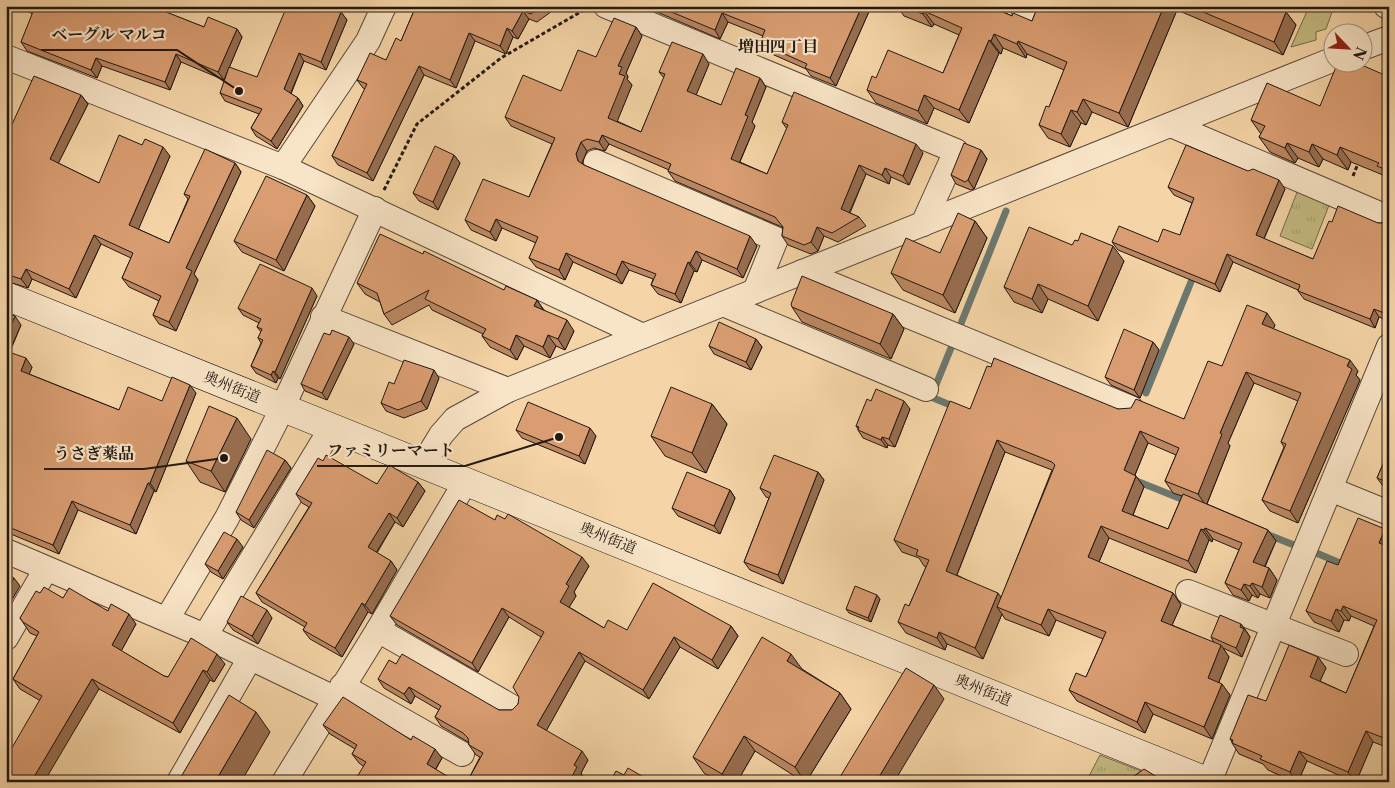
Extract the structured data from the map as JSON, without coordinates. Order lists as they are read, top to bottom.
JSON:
{
  "streets": {
    "main road": ["奥州街道"]
  },
  "districts": ["増田四丁目"],
  "places": ["ベーグル マルコ", "ファミリーマート", "うさぎ薬品"],
  "north": "bottom right"
}
